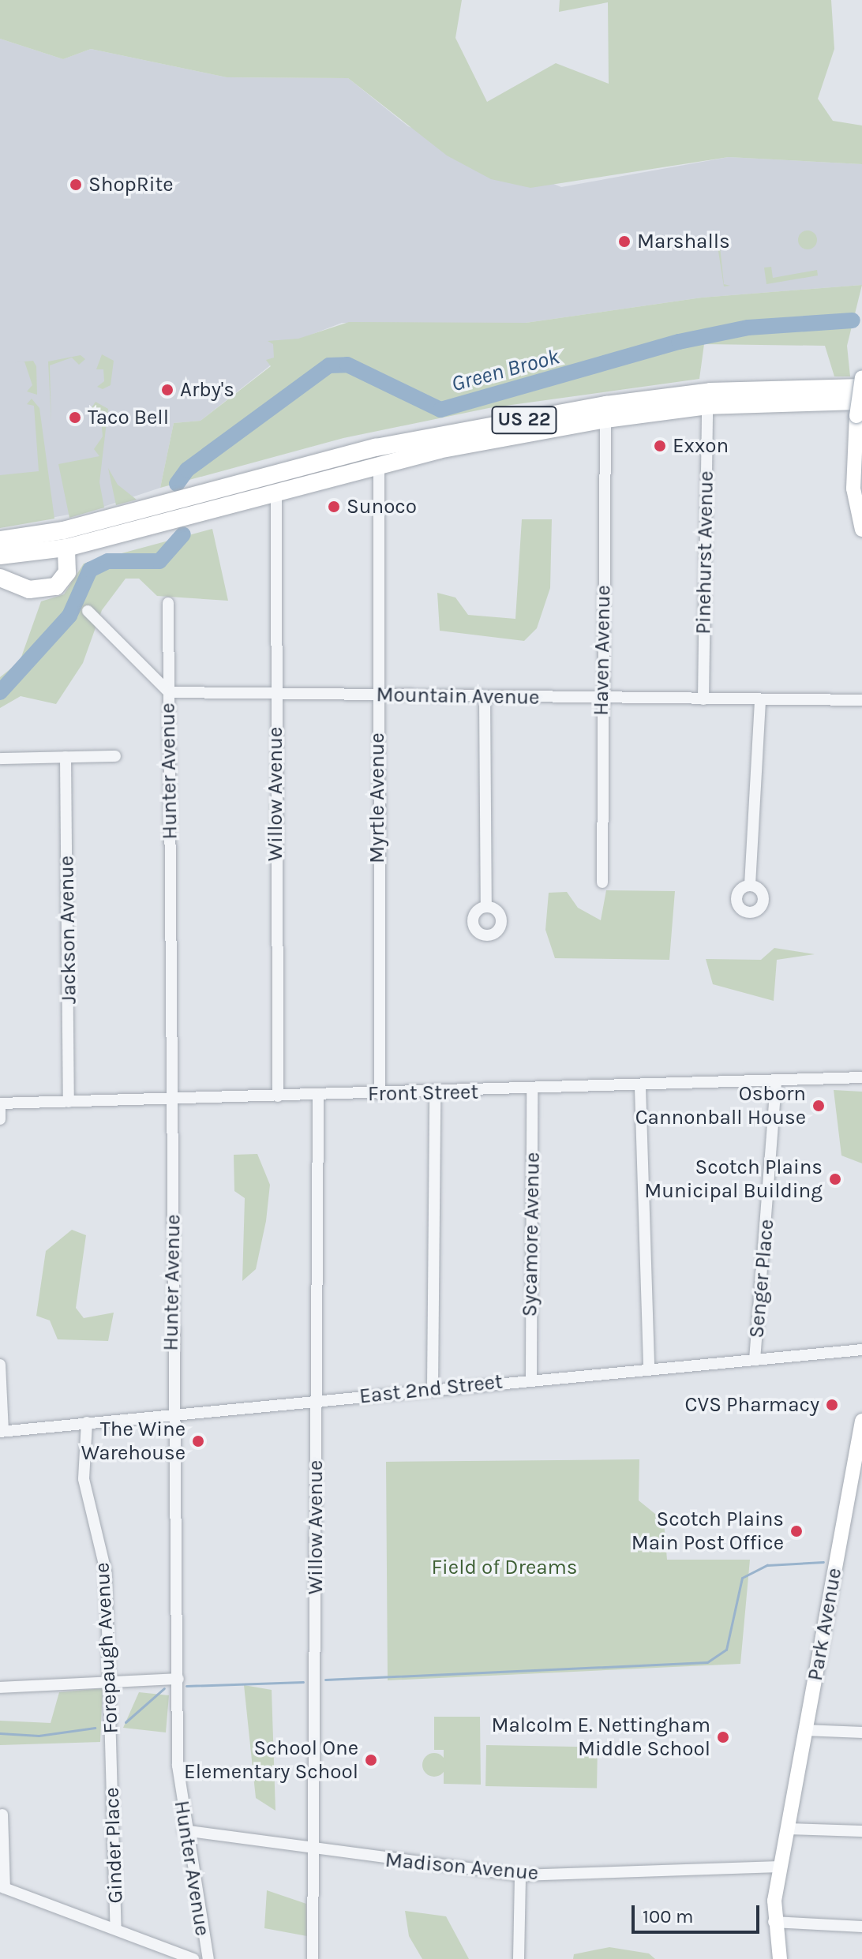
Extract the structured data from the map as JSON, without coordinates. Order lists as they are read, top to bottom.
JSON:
{
  "streets": {
    "highway": ["US 22"],
    "main road": ["Park Avenue"],
    "street": [
      "Pinehurst Avenue",
      "Haven Avenue",
      "Mountain Avenue",
      "Hunter Avenue",
      "Willow Avenue",
      "Myrtle Avenue",
      "Jackson Avenue",
      "Front Street",
      "Sycamore Avenue",
      "Senger Place",
      "East 2nd Street",
      "Forepaugh Avenue",
      "Ginder Place",
      "Madison Avenue"
    ]
  },
  "crossings": [
    ["US 22", "Pinehurst Avenue"],
    ["US 22", "Haven Avenue"],
    ["US 22", "Willow Avenue"],
    ["US 22", "Myrtle Avenue"],
    ["Pinehurst Avenue", "Mountain Avenue"],
    ["Haven Avenue", "Mountain Avenue"],
    ["Mountain Avenue", "Hunter Avenue"],
    ["Mountain Avenue", "Willow Avenue"],
    ["Mountain Avenue", "Myrtle Avenue"],
    ["Hunter Avenue", "Front Street"],
    ["Hunter Avenue", "East 2nd Street"],
    ["Hunter Avenue", "Madison Avenue"],
    ["Willow Avenue", "Front Street"],
    ["Willow Avenue", "East 2nd Street"],
    ["Willow Avenue", "Madison Avenue"],
    ["Myrtle Avenue", "Front Street"],
    ["Jackson Avenue", "Front Street"],
    ["Front Street", "Sycamore Avenue"],
    ["Front Street", "Senger Place"],
    ["Sycamore Avenue", "East 2nd Street"],
    ["Senger Place", "East 2nd Street"],
    ["East 2nd Street", "Forepaugh Avenue"],
    ["Park Avenue", "Madison Avenue"],
    ["Forepaugh Avenue", "Ginder Place"]
  ],
  "water": ["Green Brook"],
  "parks": ["Field of Dreams"],
  "places": [
    "ShopRite",
    "Marshalls",
    "Arby's",
    "Taco Bell",
    "Exxon",
    "Sunoco",
    "Osborn Cannonball House",
    "Scotch Plains Municipal Building",
    "CVS Pharmacy",
    "The Wine Warehouse",
    "Scotch Plains Main Post Office",
    "Malcolm E. Nettingham Middle School",
    "School One Elementary School"
  ],
  "scale_bar": "100 m"
}
